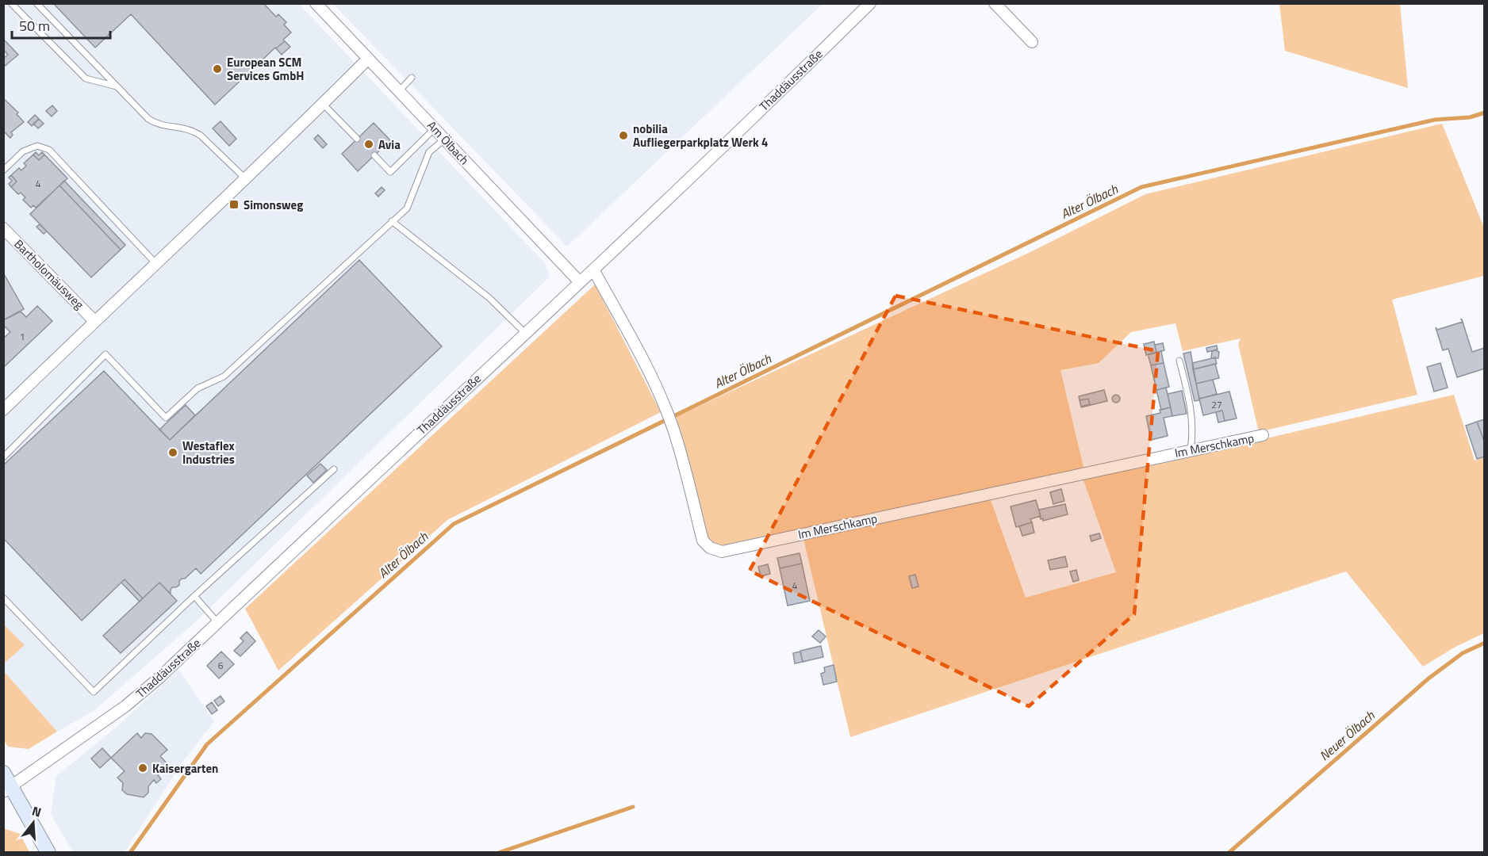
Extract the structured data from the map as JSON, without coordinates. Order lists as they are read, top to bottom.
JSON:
{
  "streets": {
    "street": [
      "Thaddäusstraße",
      "Am Ölbach",
      "Bartholomäusweg",
      "Im Merschkamp"
    ]
  },
  "crossings": [
    ["Thaddäusstraße", "Am Ölbach"],
    ["Thaddäusstraße", "Im Merschkamp"]
  ],
  "water": ["Alter Ölbach", "Neuer Ölbach"],
  "places": {
    "other": [
      "European SCM Services GmbH",
      "nobilia Aufliegerparkplatz Werk 4",
      "Avia",
      "Westaflex Industries",
      "Kaisergarten"
    ],
    "transit": ["Simonsweg"]
  },
  "house_numbers": [
    "4",
    "1",
    "27",
    "4",
    "6"
  ],
  "scale_bar": "50 m",
  "north": "top"
}
